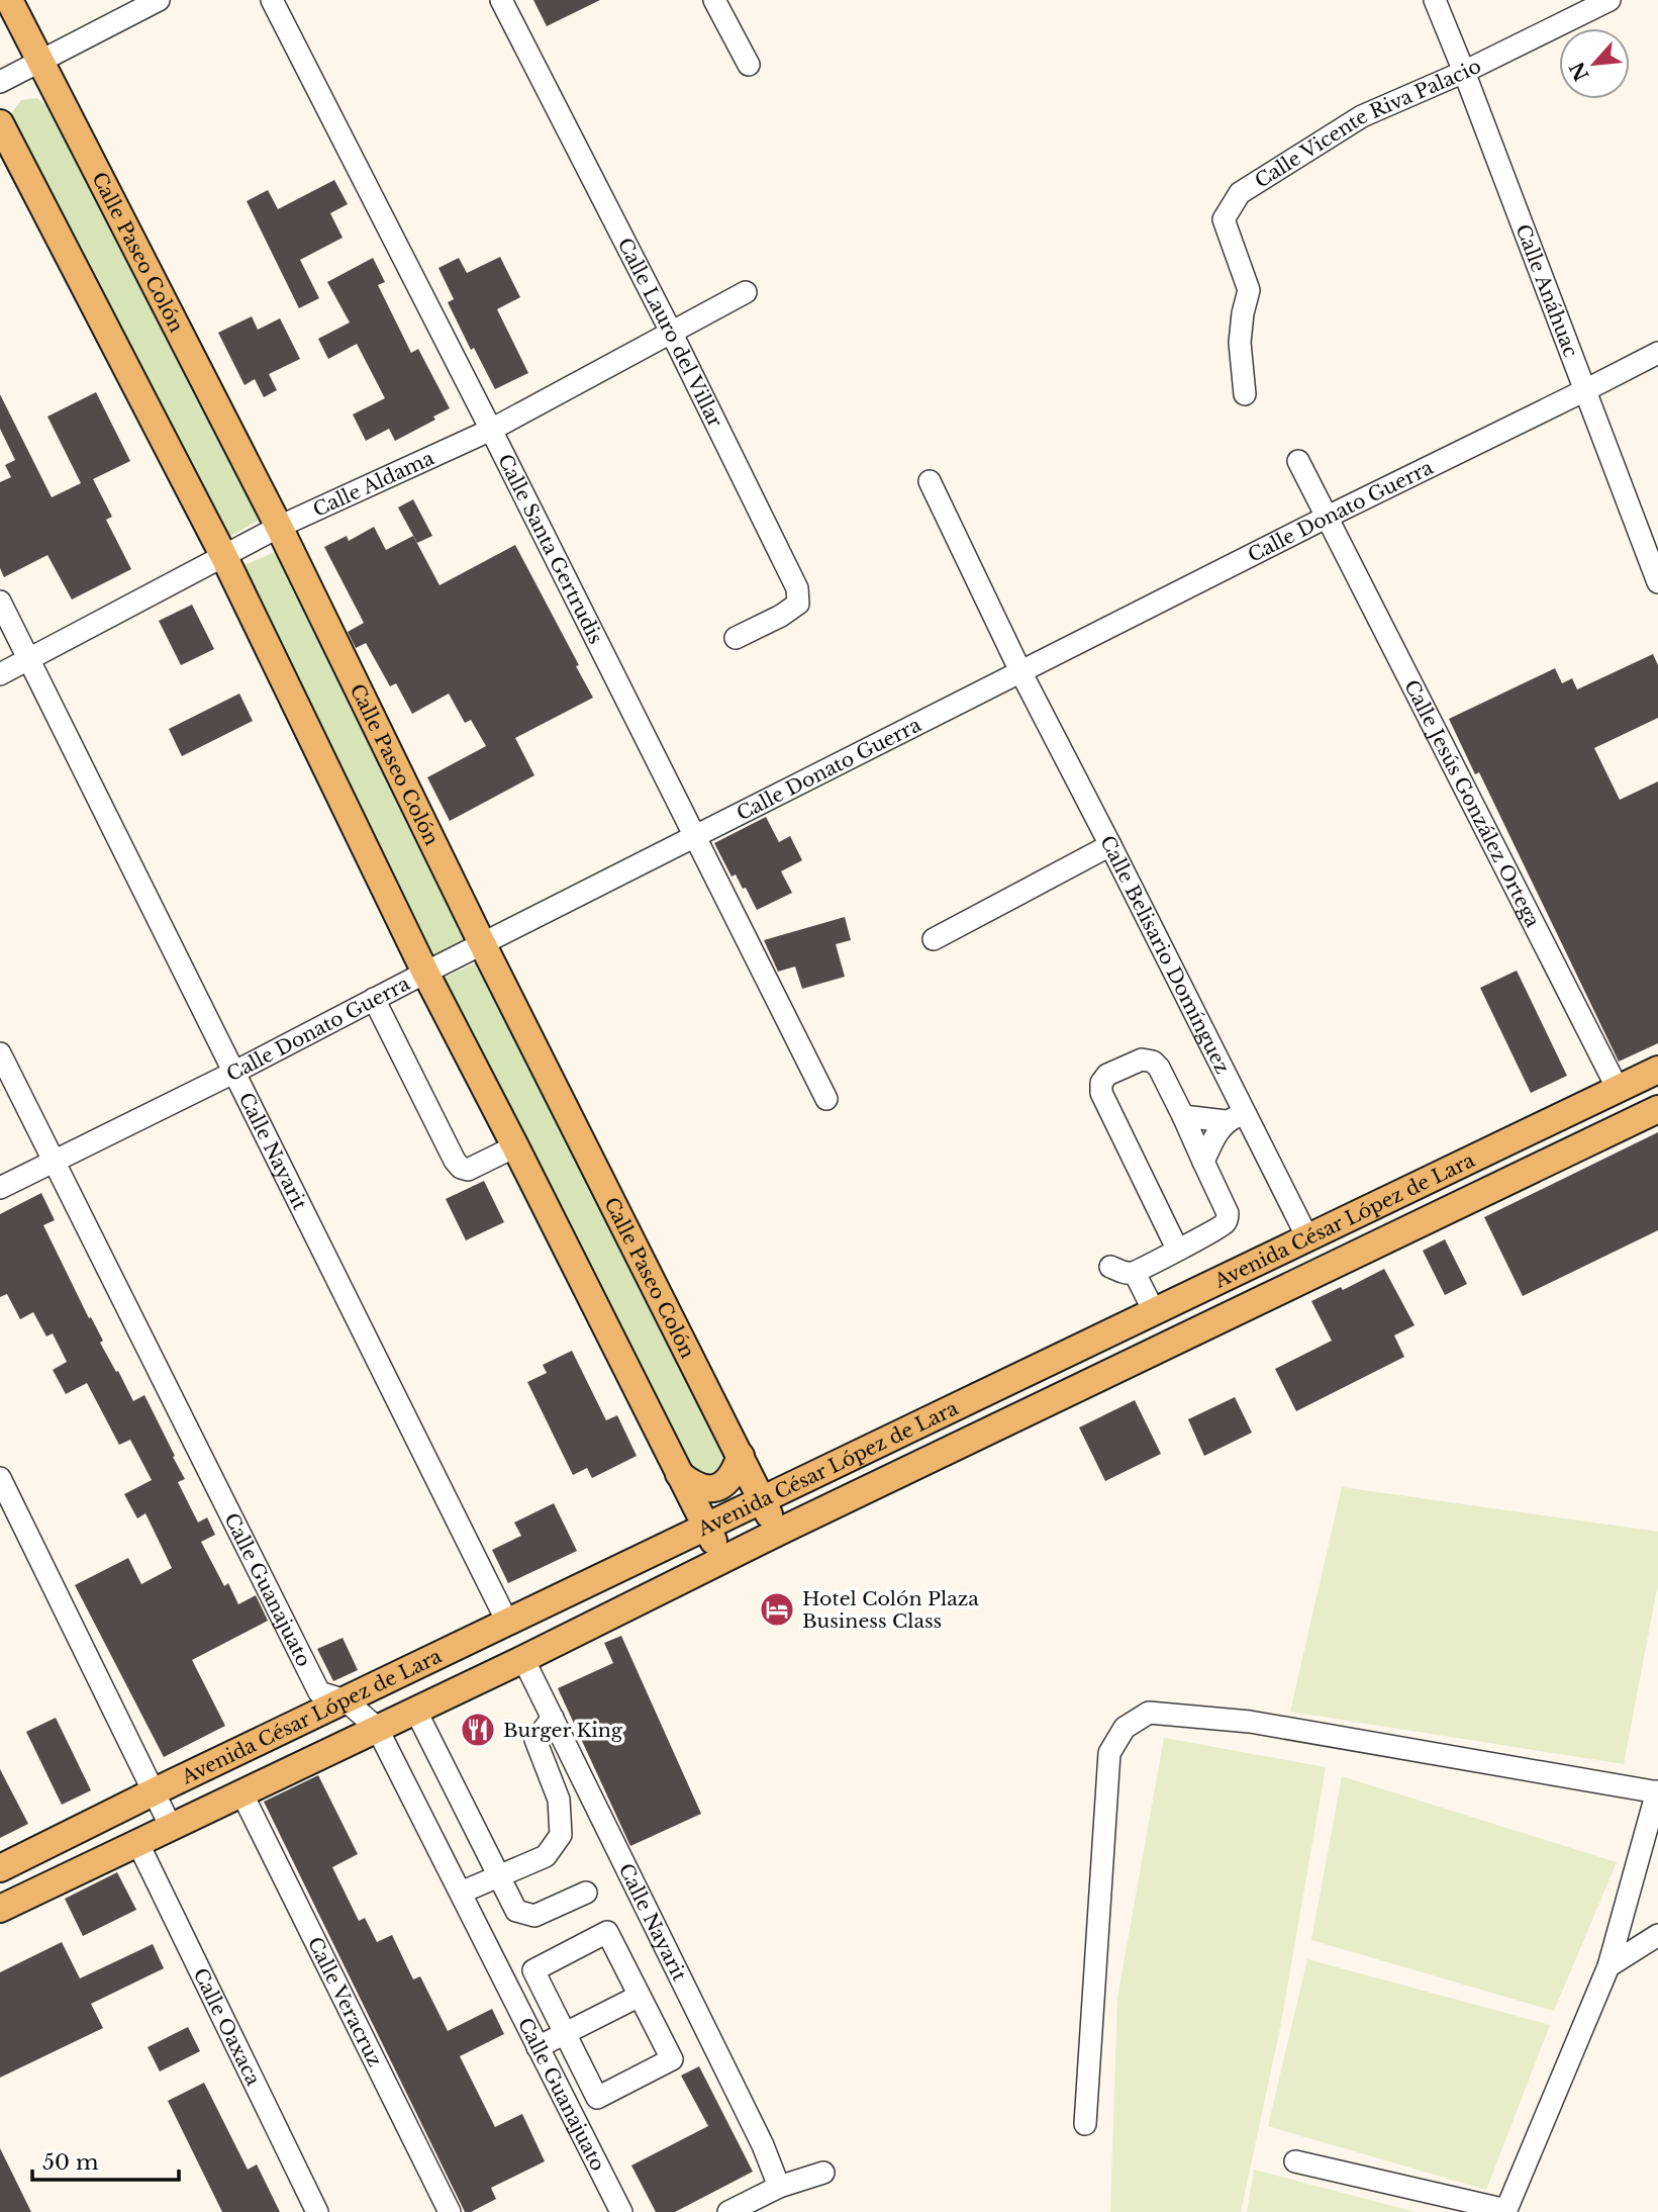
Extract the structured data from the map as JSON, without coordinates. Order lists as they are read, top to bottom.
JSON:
{
  "streets": {
    "main road": ["Calle Paseo Colón", "Avenida César López de Lara"],
    "street": [
      "Calle Vicente Riva Palacio",
      "Calle Anáhuac",
      "Calle Lauro del Villar",
      "Calle Aldama",
      "Calle Donato Guerra",
      "Calle Santa Gertrudis",
      "Calle Jesús González Ortega",
      "Calle Belisario Domínguez",
      "Calle Nayarit",
      "Calle Guanajuato",
      "Calle Veracruz",
      "Calle Oaxaca"
    ]
  },
  "crossings": [
    ["Calle Vicente Riva Palacio", "Calle Anáhuac"],
    ["Calle Paseo Colón", "Calle Aldama"],
    ["Calle Paseo Colón", "Calle Donato Guerra"],
    ["Calle Paseo Colón", "Avenida César López de Lara"],
    ["Calle Anáhuac", "Calle Donato Guerra"],
    ["Calle Lauro del Villar", "Calle Aldama"],
    ["Calle Aldama", "Calle Santa Gertrudis"],
    ["Calle Aldama", "Calle Nayarit"],
    ["Calle Donato Guerra", "Calle Santa Gertrudis"],
    ["Calle Donato Guerra", "Calle Jesús González Ortega"],
    ["Calle Donato Guerra", "Calle Belisario Domínguez"],
    ["Calle Donato Guerra", "Calle Nayarit"],
    ["Calle Donato Guerra", "Calle Guanajuato"],
    ["Calle Jesús González Ortega", "Avenida César López de Lara"],
    ["Calle Belisario Domínguez", "Avenida César López de Lara"],
    ["Calle Nayarit", "Avenida César López de Lara"],
    ["Avenida César López de Lara", "Calle Guanajuato"],
    ["Avenida César López de Lara", "Calle Veracruz"],
    ["Avenida César López de Lara", "Calle Oaxaca"]
  ],
  "places": {
    "hotel": ["Hotel Colón Plaza Business Class"],
    "restaurant": ["Burger King"]
  },
  "scale_bar": "50 m",
  "north": "bottom left"
}
